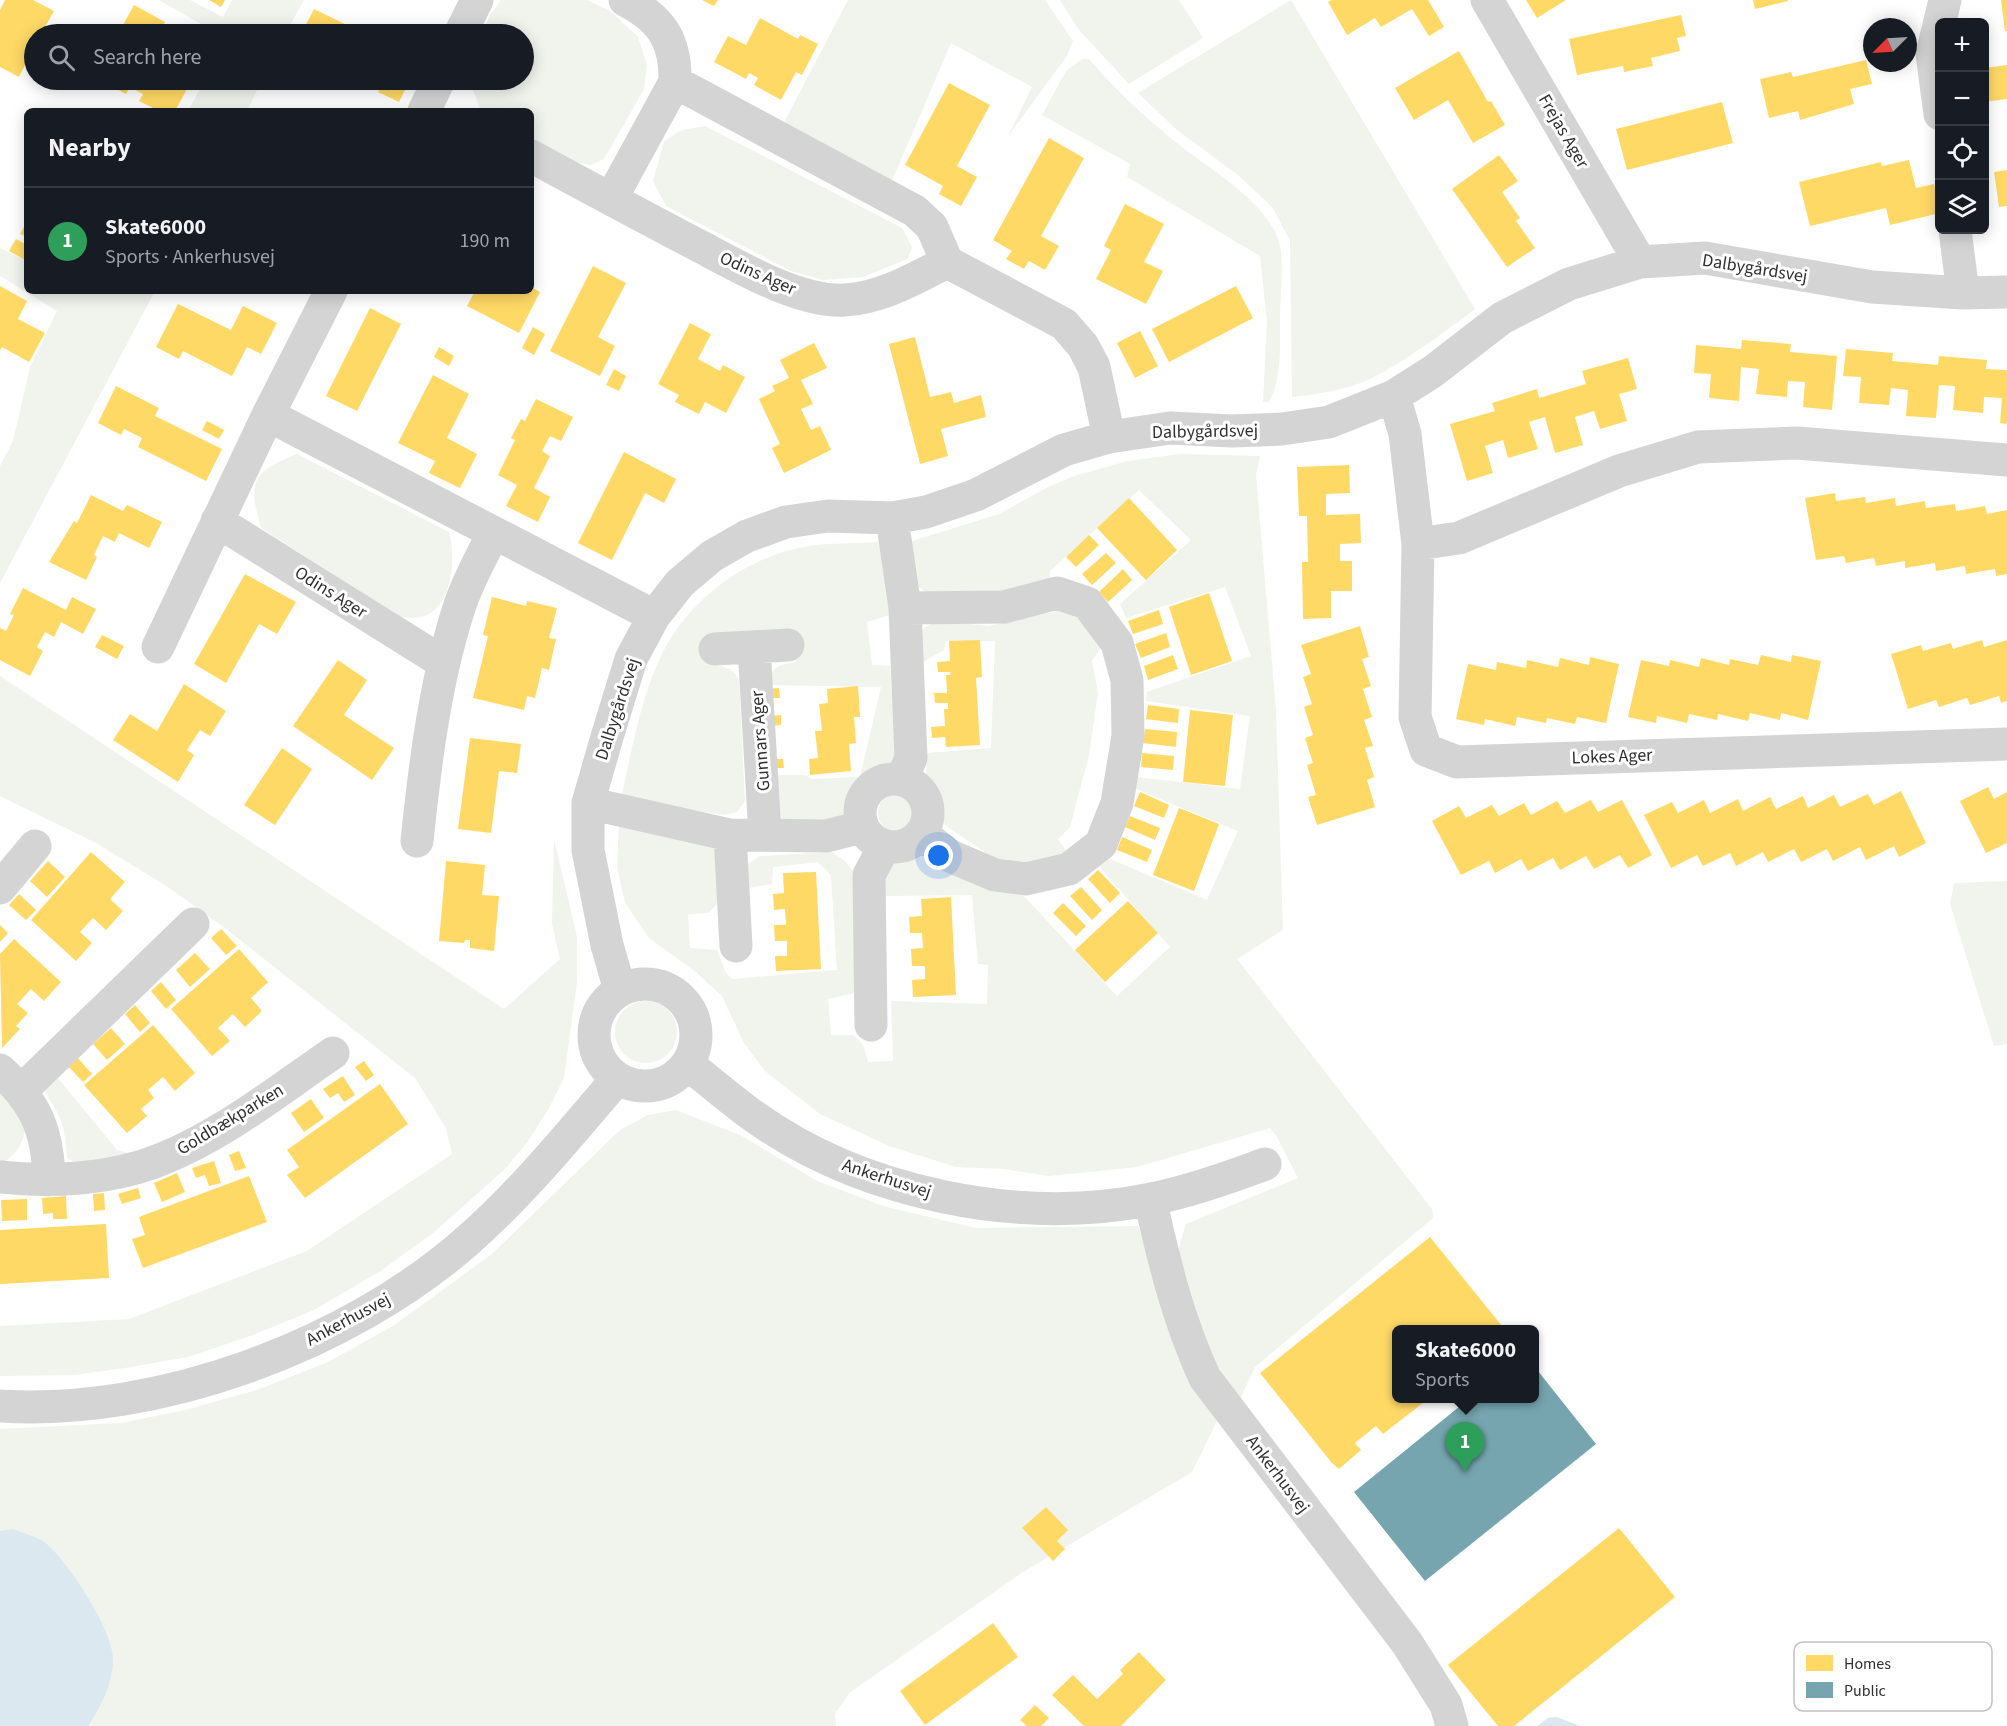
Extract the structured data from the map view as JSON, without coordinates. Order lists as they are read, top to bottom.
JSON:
{
  "streets": {
    "street": [
      "Frejas Ager",
      "Dalbygårdsvej",
      "Odins Ager",
      "Gunnars Ager",
      "Lokes Ager",
      "Goldbækparken",
      "Ankerhusvej"
    ]
  },
  "crossings": [
    ["Frejas Ager", "Dalbygårdsvej"],
    ["Dalbygårdsvej", "Lokes Ager"],
    ["Dalbygårdsvej", "Ankerhusvej"]
  ],
  "legend": ["Homes", "Public"],
  "north": "bottom left",
  "page": {
    "map_buttons": ["+", "−"],
    "search": "Search here",
    "heading": "Nearby",
    "list": [
      {
        "mark": "1",
        "name": "Skate6000",
        "note": "Sports · Ankerhusvej",
        "value": "190 m"
      }
    ],
    "popup": ["Skate6000", "Sports"],
    "pins": "1"
  }
}
